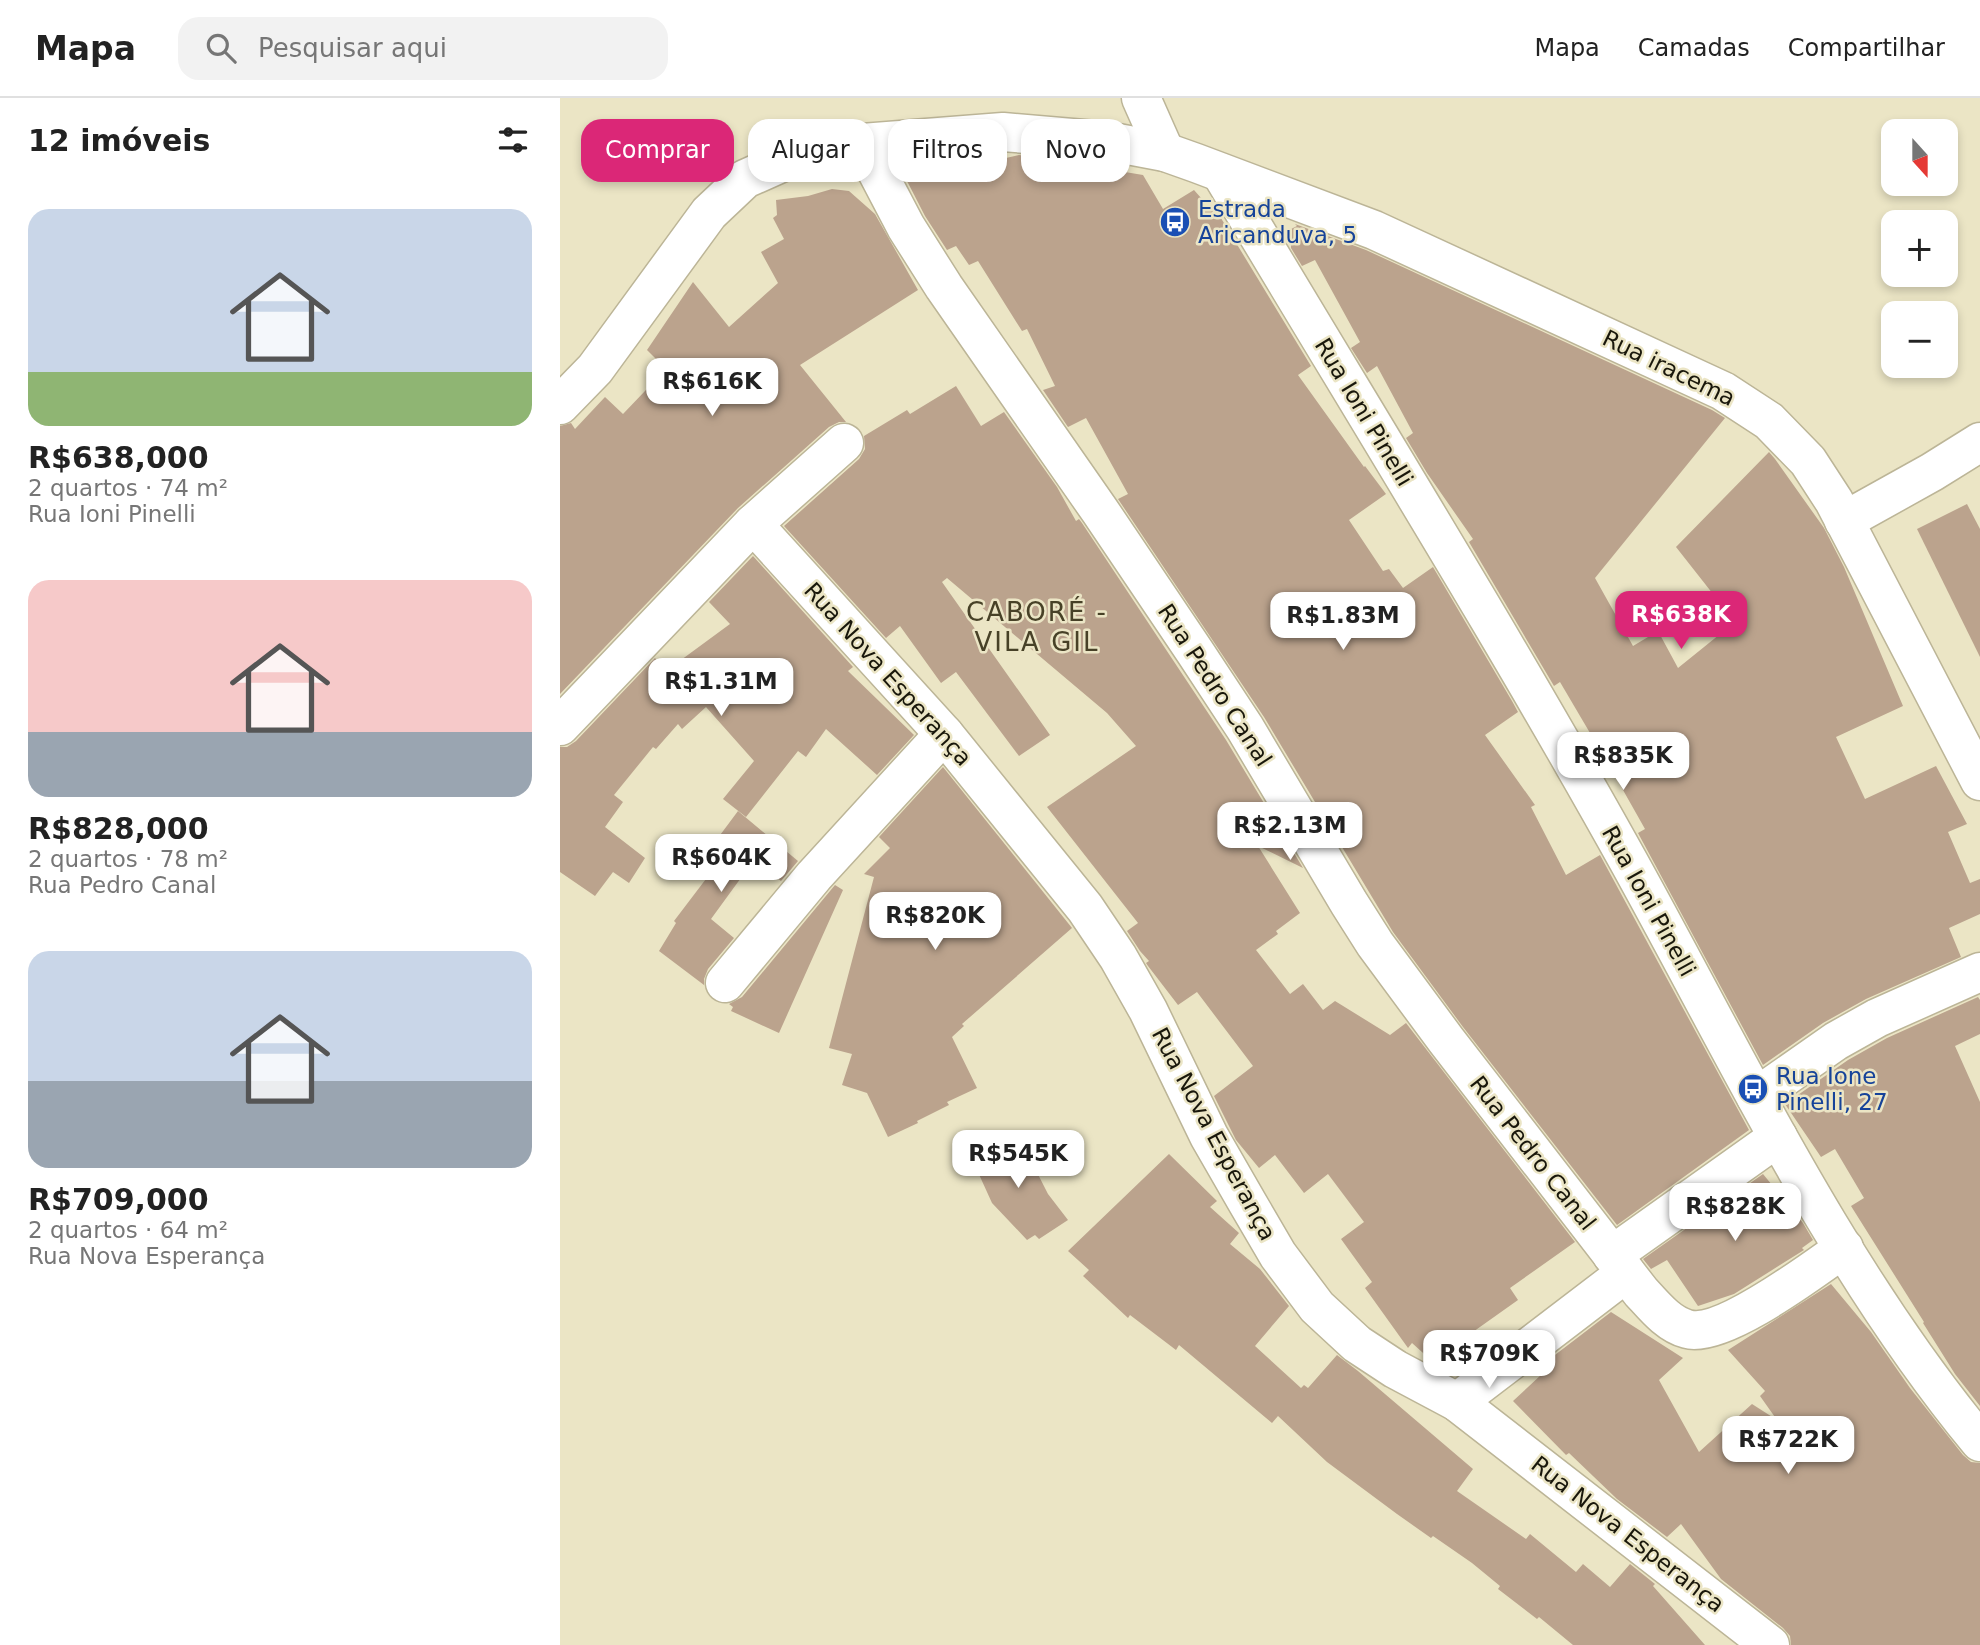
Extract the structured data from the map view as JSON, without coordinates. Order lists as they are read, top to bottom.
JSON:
{
  "streets": {
    "street": [
      "Rua iracema",
      "Rua Ioni Pinelli",
      "Rua Nova Esperança",
      "Rua Pedro Canal"
    ]
  },
  "crossings": [
    ["Rua iracema", "Rua Ioni Pinelli"],
    ["Rua Ioni Pinelli", "Rua Pedro Canal"]
  ],
  "districts": ["CABORÉ - VILA GIL"],
  "places": {
    "bus stop": ["Estrada Aricanduva, 5", "Rua Ione Pinelli, 27"]
  },
  "north": "bottom",
  "page": {
    "header": "Mapa",
    "search": "Pesquisar aqui",
    "nav": ["Mapa", "Camadas", "Compartilhar"],
    "heading": "12 imóveis",
    "map_buttons": ["+", "−"],
    "chip": [
      "Comprar",
      "Alugar",
      "Filtros",
      "Novo"
    ],
    "list": [
      {
        "name": "R$638,000",
        "note": "2 quartos · 74 m² · Rua Ioni Pinelli"
      },
      {
        "name": "R$828,000",
        "note": "2 quartos · 78 m² · Rua Pedro Canal"
      },
      {
        "name": "R$709,000",
        "note": "2 quartos · 64 m² · Rua Nova Esperança"
      }
    ],
    "price": [
      "R$616K",
      "R$638K",
      "R$1.83M",
      "R$1.31M",
      "R$835K",
      "R$2.13M",
      "R$604K",
      "R$820K",
      "R$545K",
      "R$828K",
      "R$709K",
      "R$722K"
    ]
  }
}
